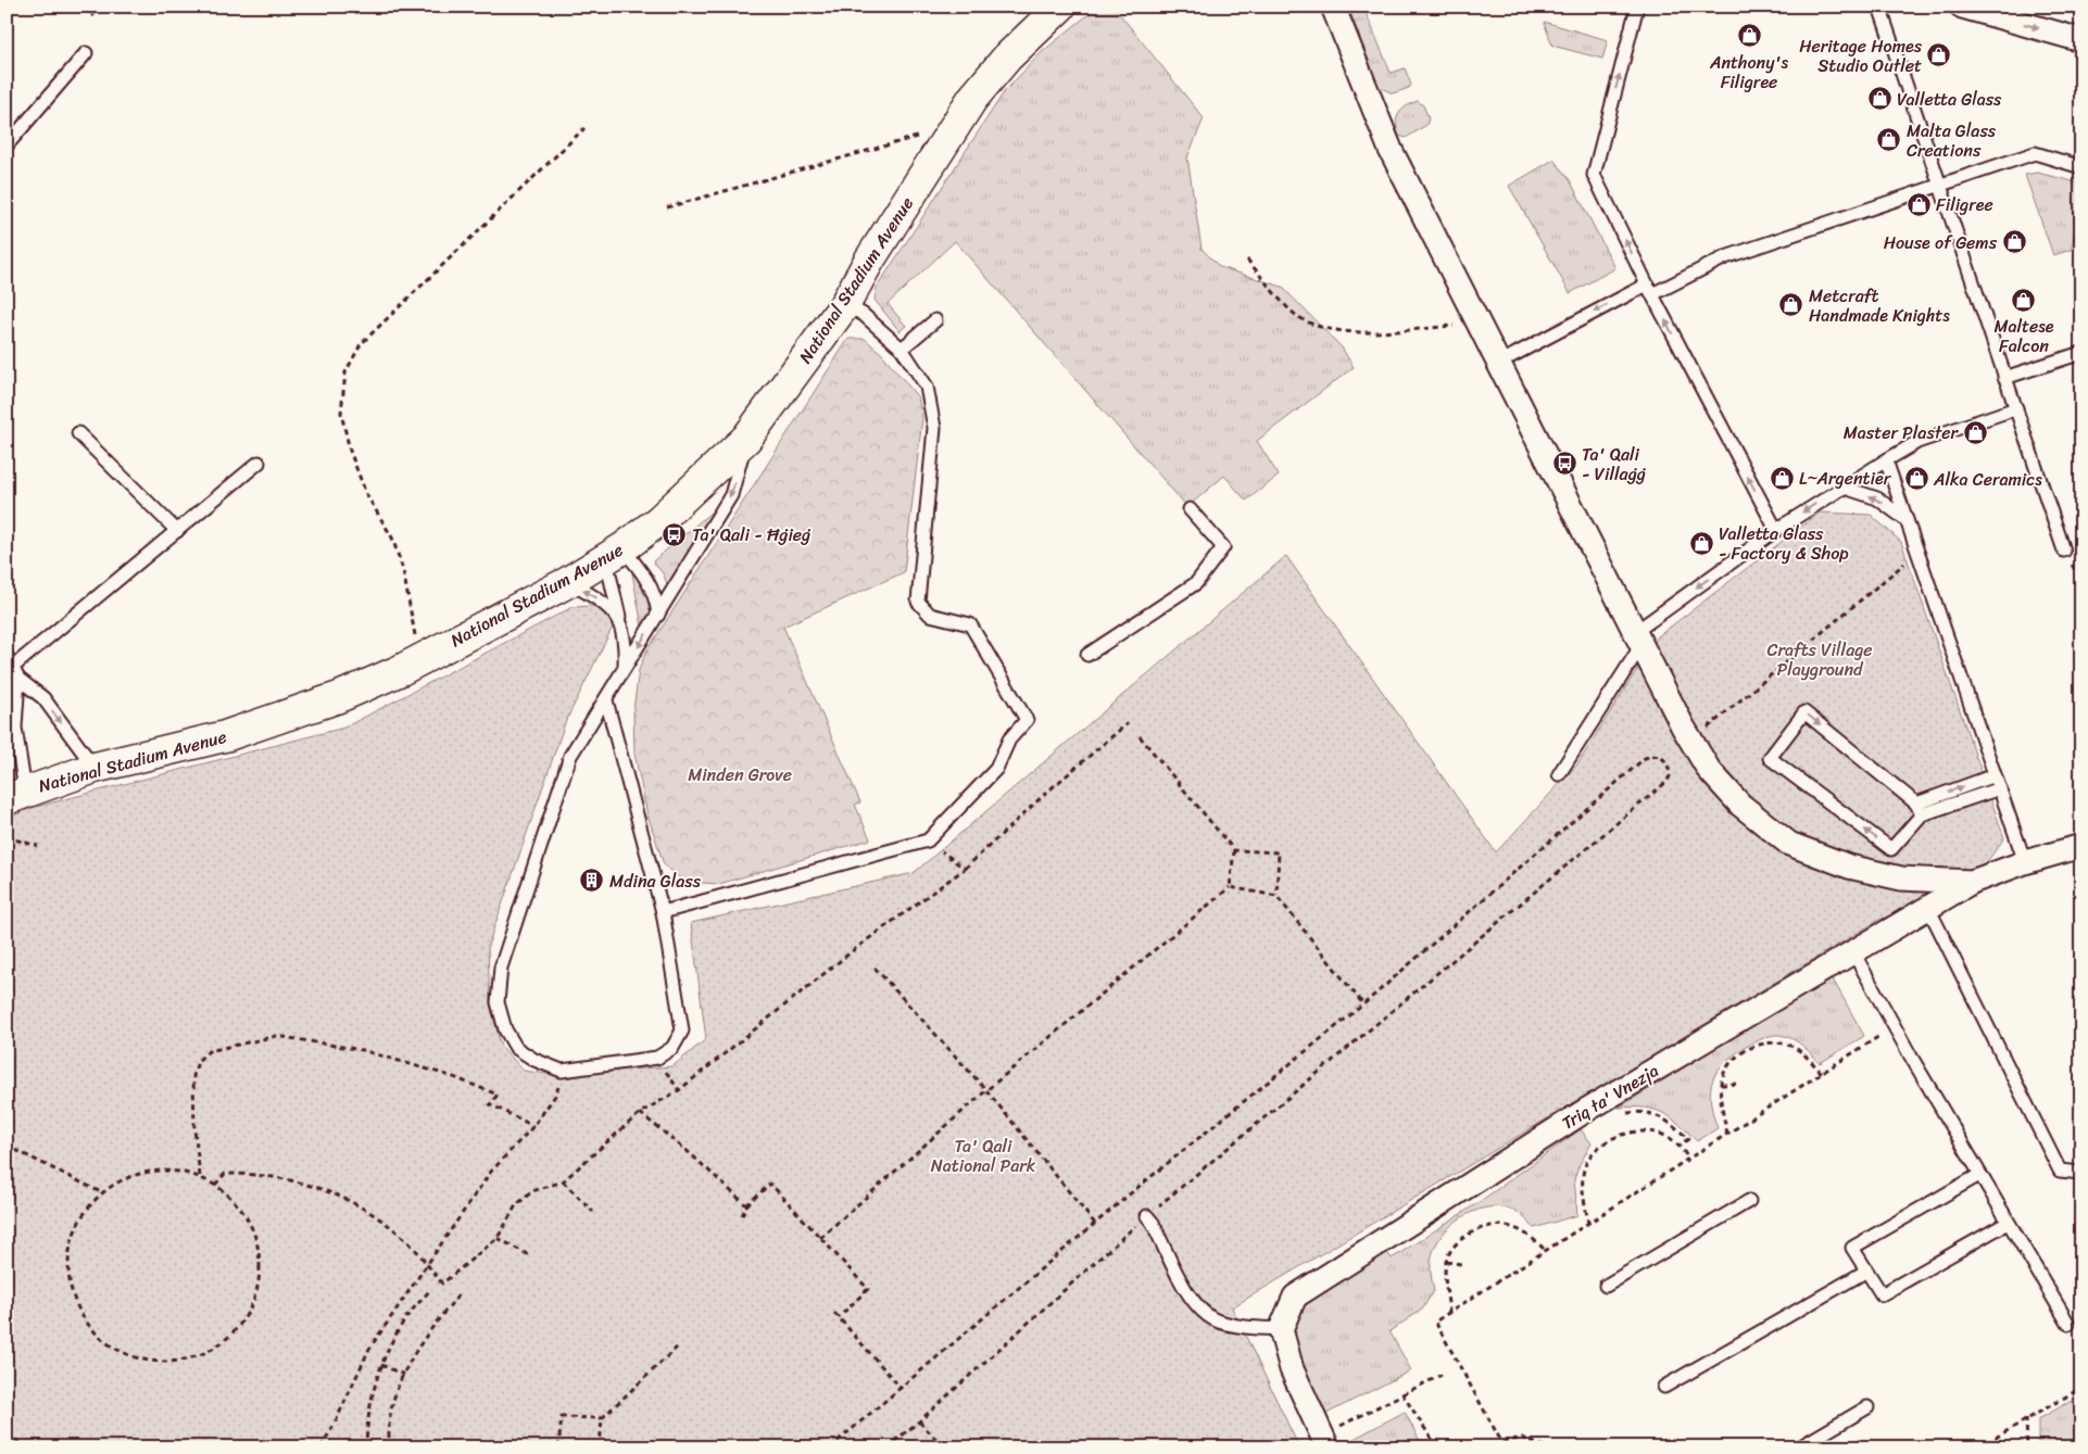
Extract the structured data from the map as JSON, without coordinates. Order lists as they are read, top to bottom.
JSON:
{
  "streets": {
    "main road": ["National Stadium Avenue"],
    "street": ["Triq ta' Vnezja"]
  },
  "parks": ["Crafts Village Playground", "Minden Grove", "Ta' Qali National Park"],
  "places": {
    "shop": [
      "Anthony's Filigree",
      "Heritage Homes Studio Outlet",
      "Valletta Glass",
      "Malta Glass Creations",
      "Filigree",
      "House of Gems",
      "Maltese Falcon",
      "Metcraft Handmade Knights",
      "Master Plaster",
      "L~Argentier",
      "Alka Ceramics",
      "Valletta Glass - Factory & Shop"
    ],
    "bus stop": ["Ta' Qali - Villaġġ", "Ta' Qali - Ħġieġ"],
    "building": ["Mdina Glass"]
  }
}
